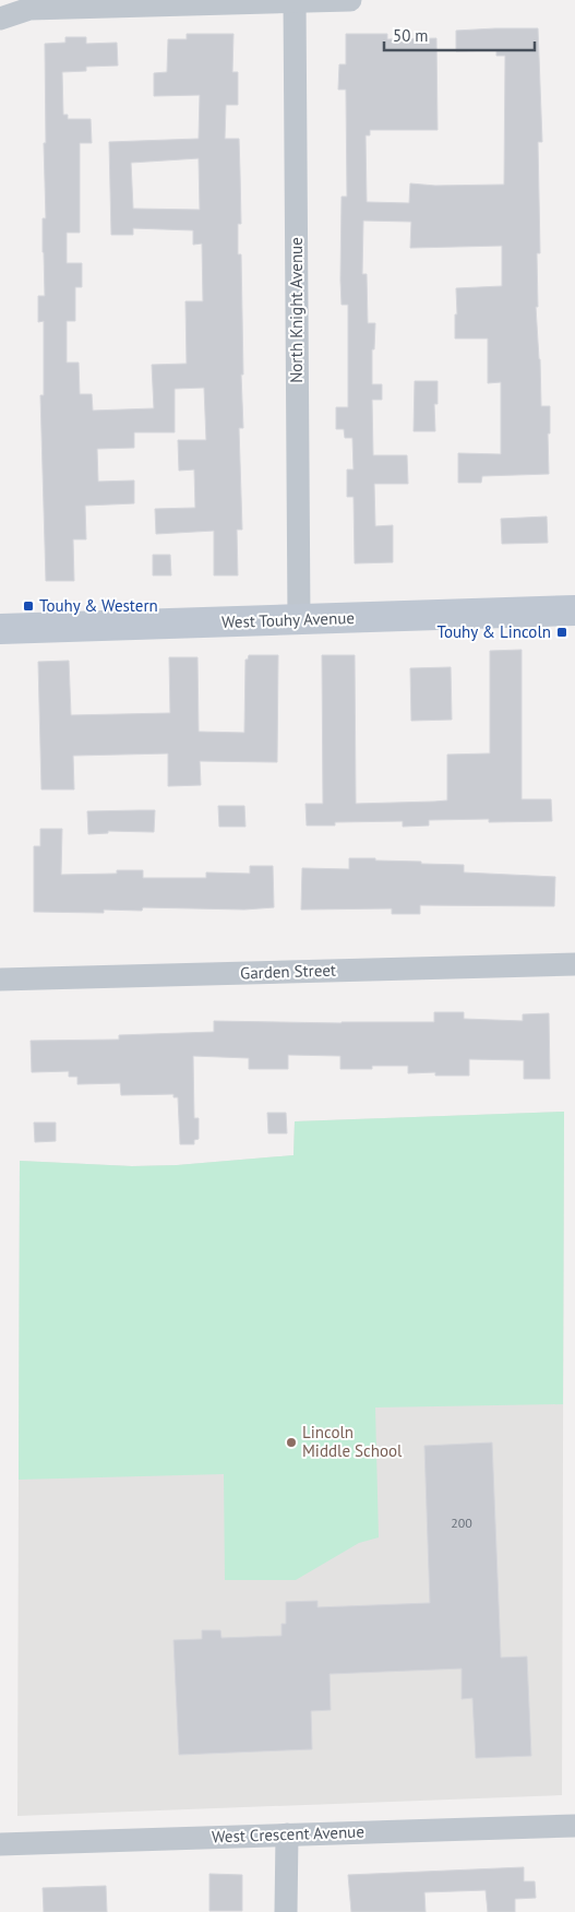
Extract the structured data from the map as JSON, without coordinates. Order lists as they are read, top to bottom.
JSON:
{
  "streets": {
    "main road": ["West Touhy Avenue"],
    "street": ["North Knight Avenue", "Garden Street", "West Crescent Avenue"]
  },
  "crossings": [
    ["North Knight Avenue", "West Touhy Avenue"]
  ],
  "places": {
    "transit": ["Touhy & Western", "Touhy & Lincoln"],
    "other": ["Lincoln Middle School"]
  },
  "house_numbers": ["200"],
  "scale_bar": "50 m"
}
